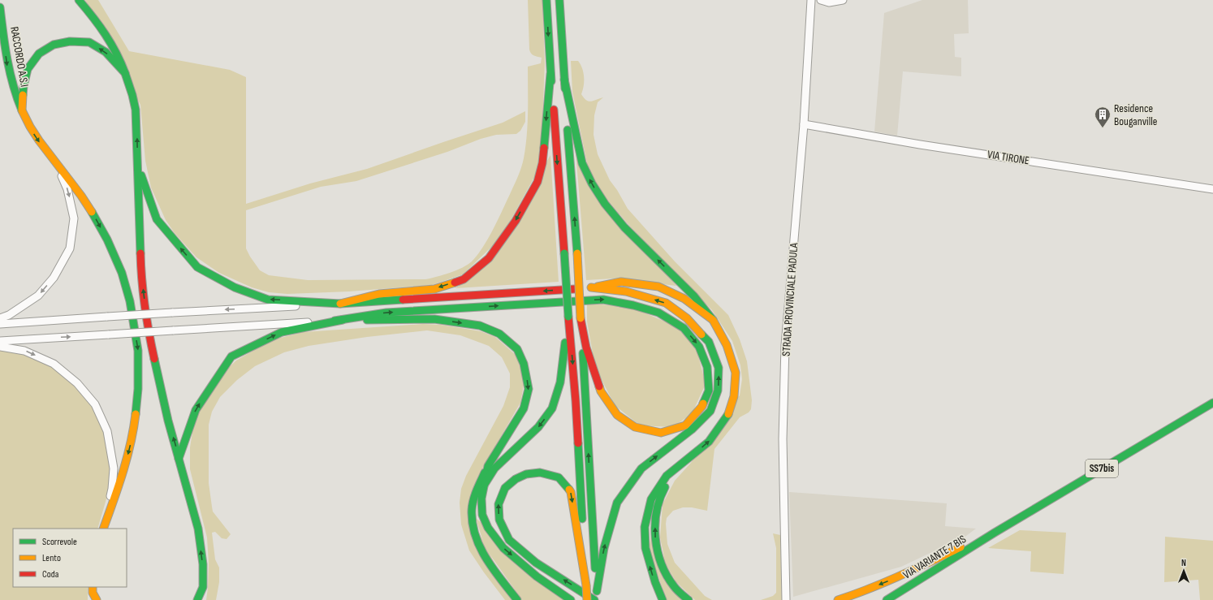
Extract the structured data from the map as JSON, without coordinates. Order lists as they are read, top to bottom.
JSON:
{
  "streets": {
    "main road": ["RACCORDO A.S.I", "SS7bis", "VIA VARIANTE 7 BIS"],
    "street": ["VIA TIRONE", "STRADA PROVINCIALE PADULA"]
  },
  "crossings": [
    ["VIA TIRONE", "STRADA PROVINCIALE PADULA"],
    ["SS7bis", "VIA VARIANTE 7 BIS"]
  ],
  "places": {
    "building": ["Residence Bouganville"]
  },
  "legend": ["Scorrevole", "Lento", "Coda"],
  "north": "top"
}
